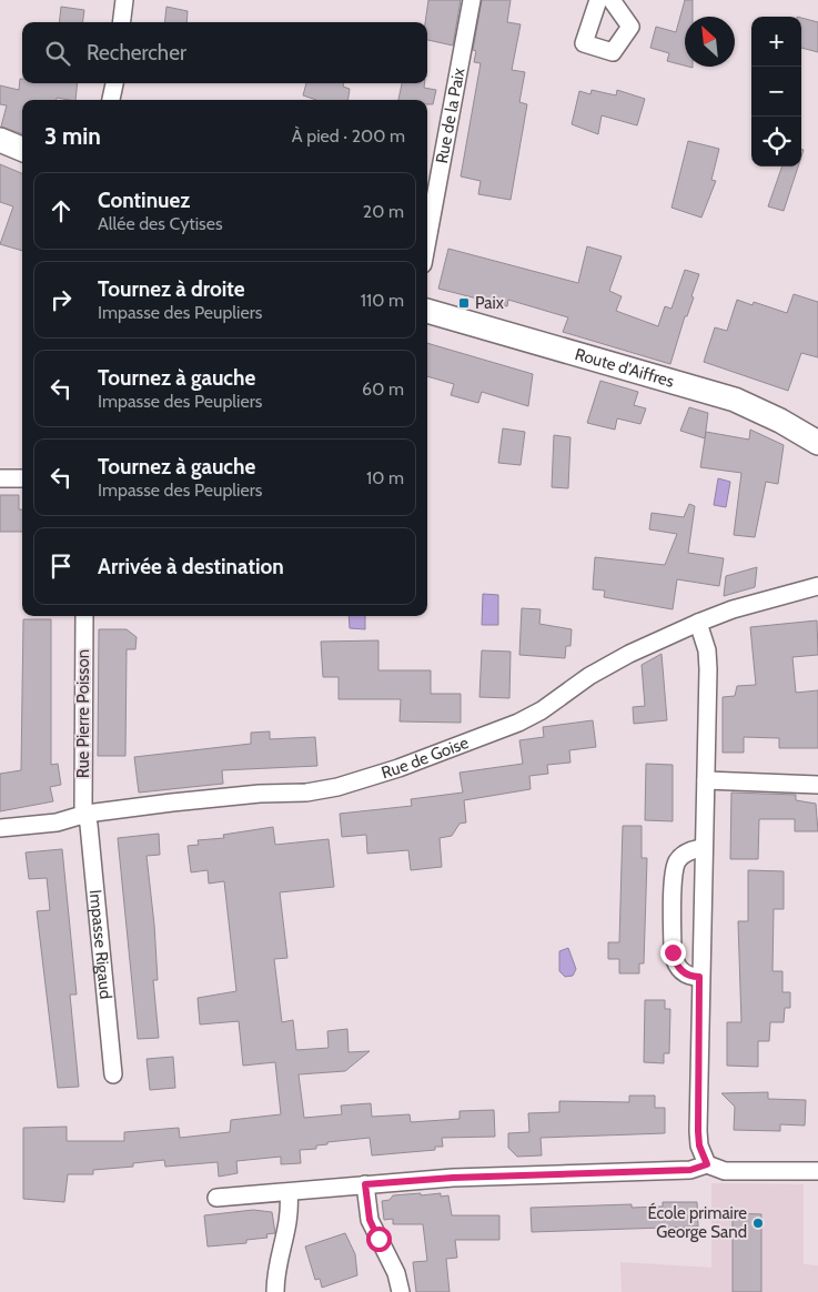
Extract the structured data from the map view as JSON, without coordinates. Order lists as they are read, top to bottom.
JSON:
{
  "streets": {
    "main road": ["Route d'Aiffres"],
    "street": [
      "Rue de la Paix",
      "Rue Pierre Poisson",
      "Rue de Goise",
      "Impasse Rigaud"
    ]
  },
  "crossings": [
    ["Rue Pierre Poisson", "Rue de Goise"],
    ["Rue Pierre Poisson", "Impasse Rigaud"],
    ["Rue de Goise", "Impasse Rigaud"]
  ],
  "places": {
    "transit": ["Paix"],
    "other": ["École primaire George Sand"]
  },
  "north": "top left",
  "page": {
    "map_buttons": ["+", "−"],
    "search": "Rechercher",
    "heading": ["3 min", "À pied · 200 m"],
    "list": [
      ["Continuez", "Allée des Cytises", "20 m"],
      ["Tournez à droite", "Impasse des Peupliers", "110 m"],
      ["Tournez à gauche", "Impasse des Peupliers", "60 m"],
      ["Tournez à gauche", "Impasse des Peupliers", "10 m"],
      "Arrivée à destination"
    ]
  }
}
